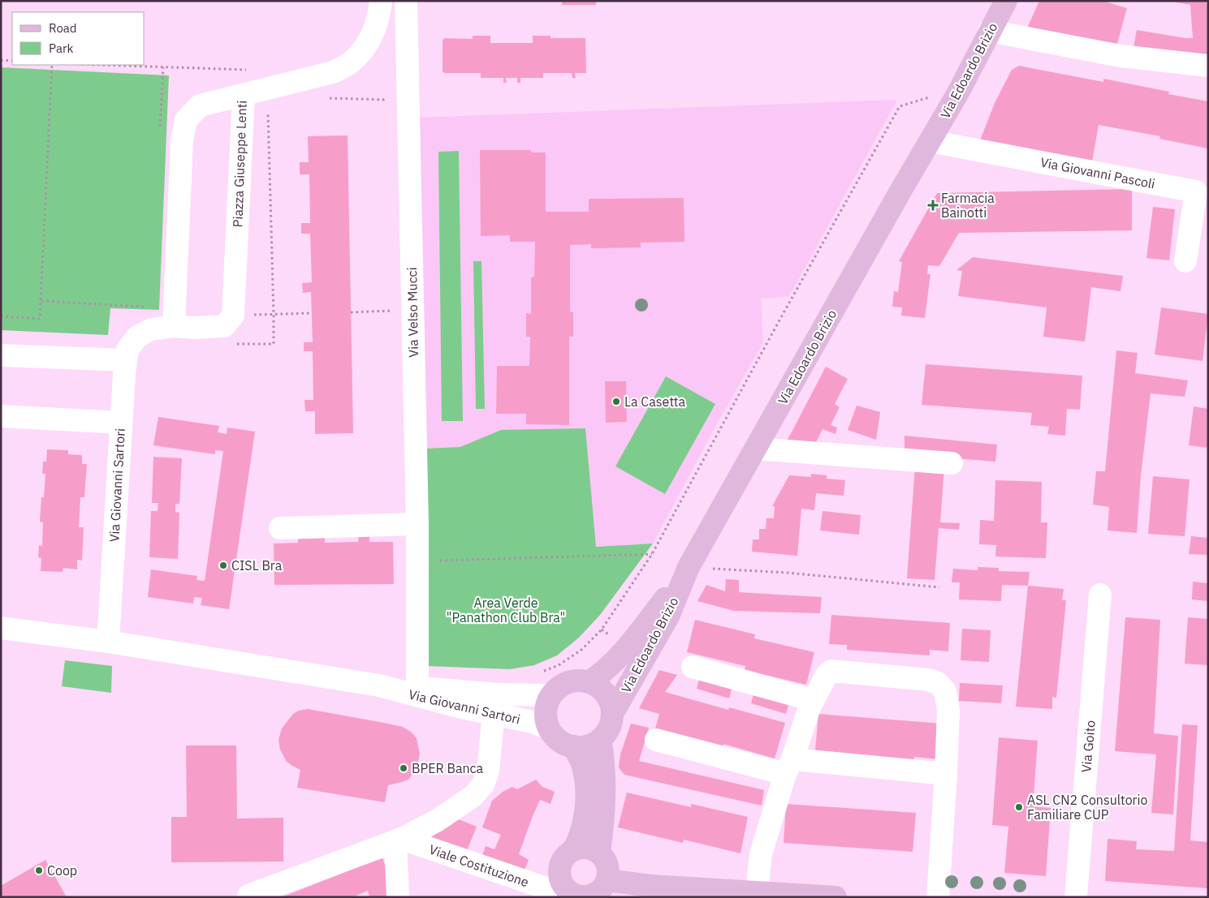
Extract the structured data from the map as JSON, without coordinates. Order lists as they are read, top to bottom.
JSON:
{
  "streets": {
    "main road": ["Via Edoardo Brizio"],
    "street": [
      "Piazza Giuseppe Lenti",
      "Via Giovanni Pascoli",
      "Via Velso Mucci",
      "Via Giovanni Sartori",
      "Via Goito",
      "Viale Costituzione"
    ]
  },
  "crossings": [
    ["Via Edoardo Brizio", "Via Giovanni Pascoli"],
    ["Via Edoardo Brizio", "Via Giovanni Sartori"],
    ["Via Velso Mucci", "Via Giovanni Sartori"]
  ],
  "parks": ["Area Verde \"Panathon Club Bra\""],
  "places": {
    "health": ["Farmacia Bainotti"],
    "other": [
      "La Casetta",
      "CISL Bra",
      "BPER Banca",
      "ASL CN2 Consultorio Familiare CUP",
      "Coop"
    ]
  },
  "legend": ["Road", "Park"]
}
